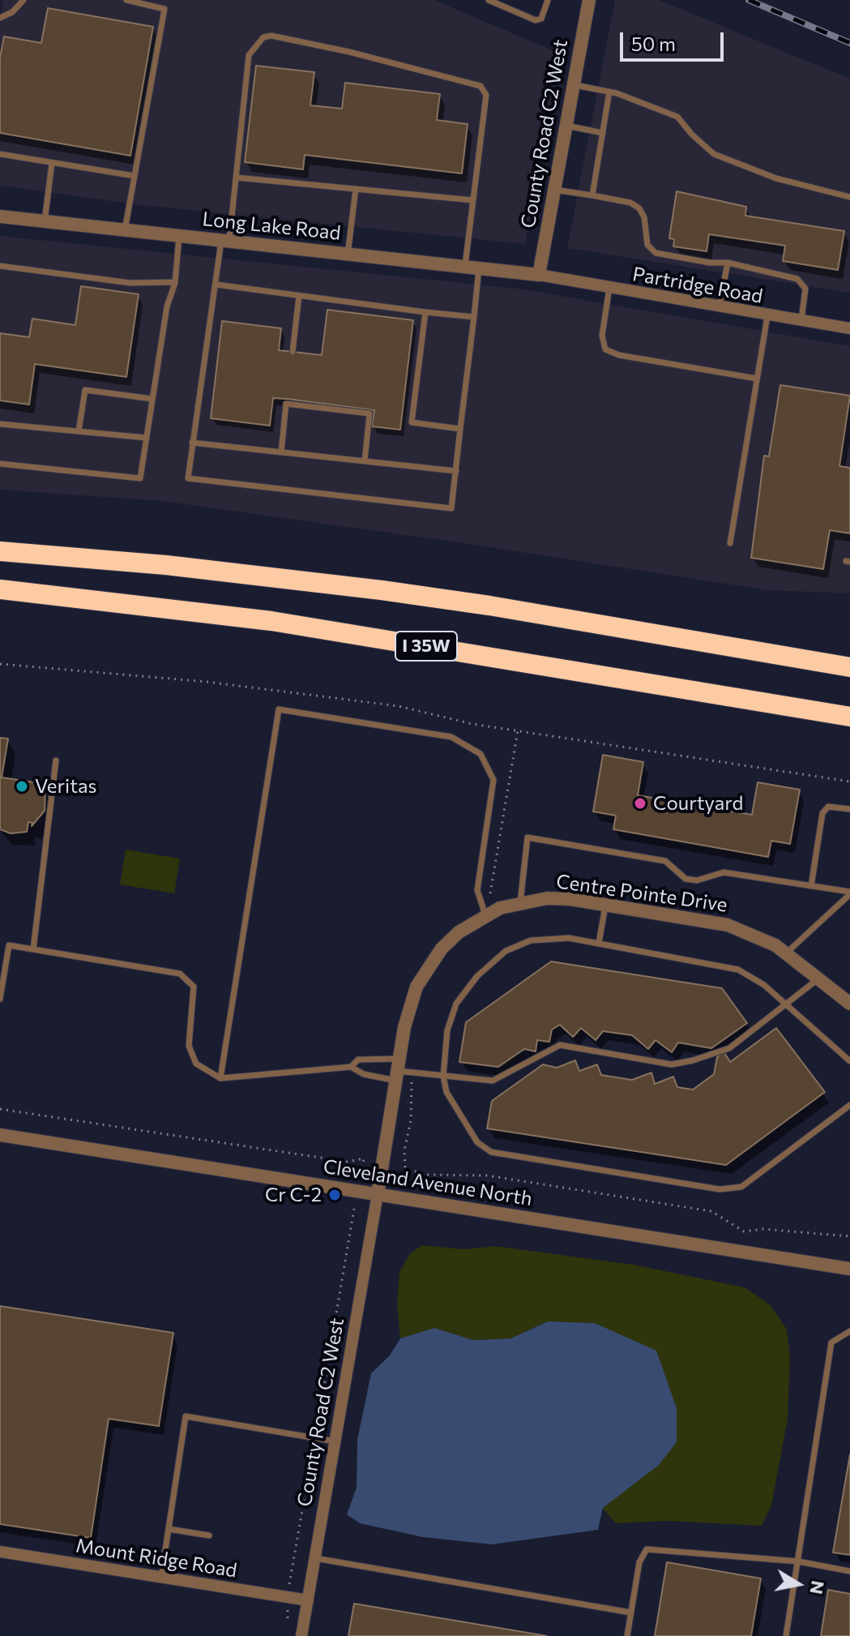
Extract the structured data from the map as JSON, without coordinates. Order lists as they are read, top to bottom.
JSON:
{
  "streets": {
    "highway": ["I 35W"],
    "street": [
      "County Road C2 West",
      "Long Lake Road",
      "Partridge Road",
      "Centre Pointe Drive",
      "Cleveland Avenue North",
      "Mount Ridge Road"
    ]
  },
  "crossings": [
    ["County Road C2 West", "Long Lake Road"],
    ["County Road C2 West", "Partridge Road"],
    ["County Road C2 West", "Centre Pointe Drive"],
    ["County Road C2 West", "Cleveland Avenue North"],
    ["County Road C2 West", "Mount Ridge Road"],
    ["Long Lake Road", "Partridge Road"],
    ["Centre Pointe Drive", "Cleveland Avenue North"]
  ],
  "places": ["Veritas", "Courtyard", "Cr C-2"],
  "scale_bar": "50 m",
  "north": "right"
}
